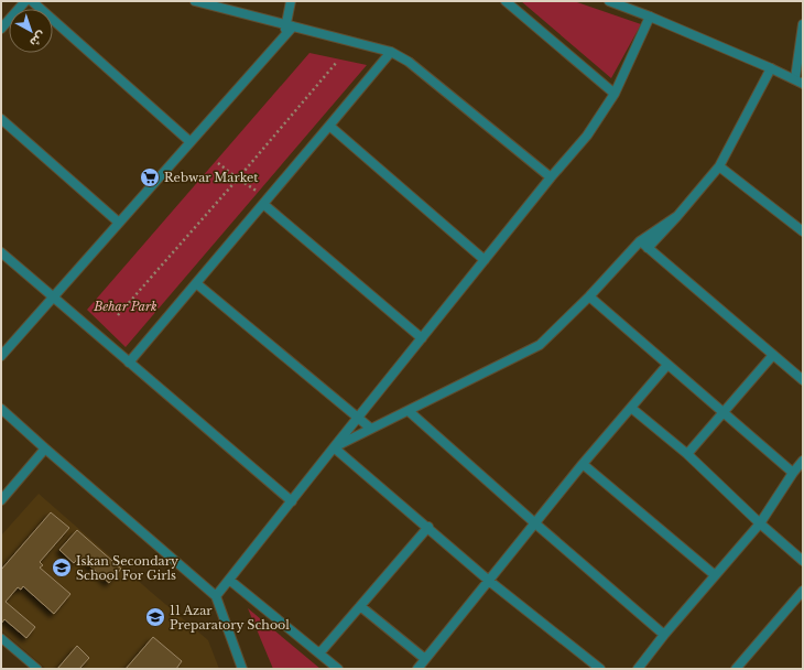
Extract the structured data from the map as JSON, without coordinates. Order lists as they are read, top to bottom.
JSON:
{
  "parks": ["Behar Park"],
  "places": {
    "supermarket": ["Rebwar Market"],
    "school or university": ["Iskan Secondary School For Girls", "11 Azar Preparatory School"]
  },
  "north": "bottom right"
}
